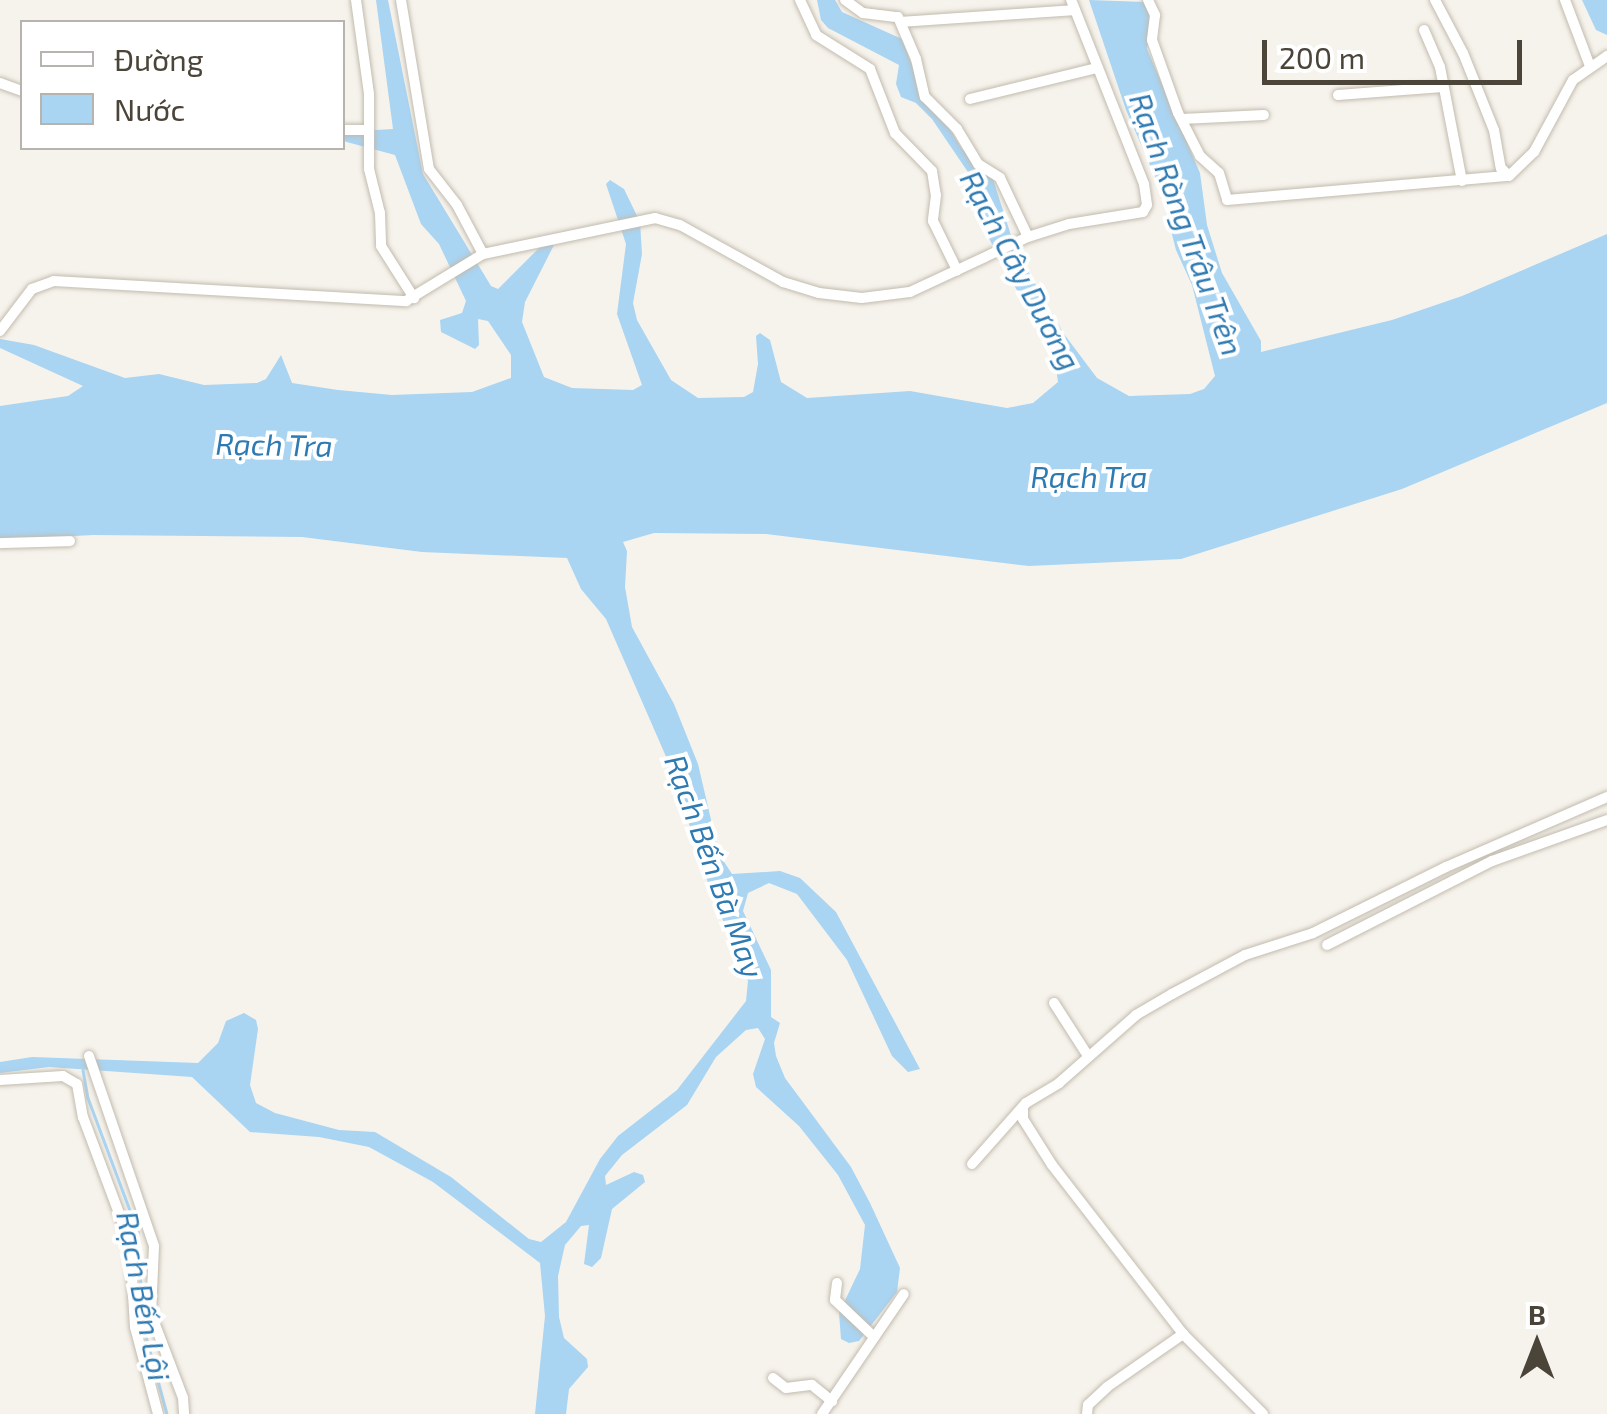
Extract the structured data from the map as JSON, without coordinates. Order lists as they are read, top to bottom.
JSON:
{
  "water": [
    "Rạch Ròng Trâu Trên",
    "Rạch Cây Dương",
    "Rạch Tra",
    "Rạch Bến Bà May",
    "Rạch Bến Lội"
  ],
  "legend": ["Đường", "Nước"],
  "scale_bar": "200 m",
  "north": "top"
}
